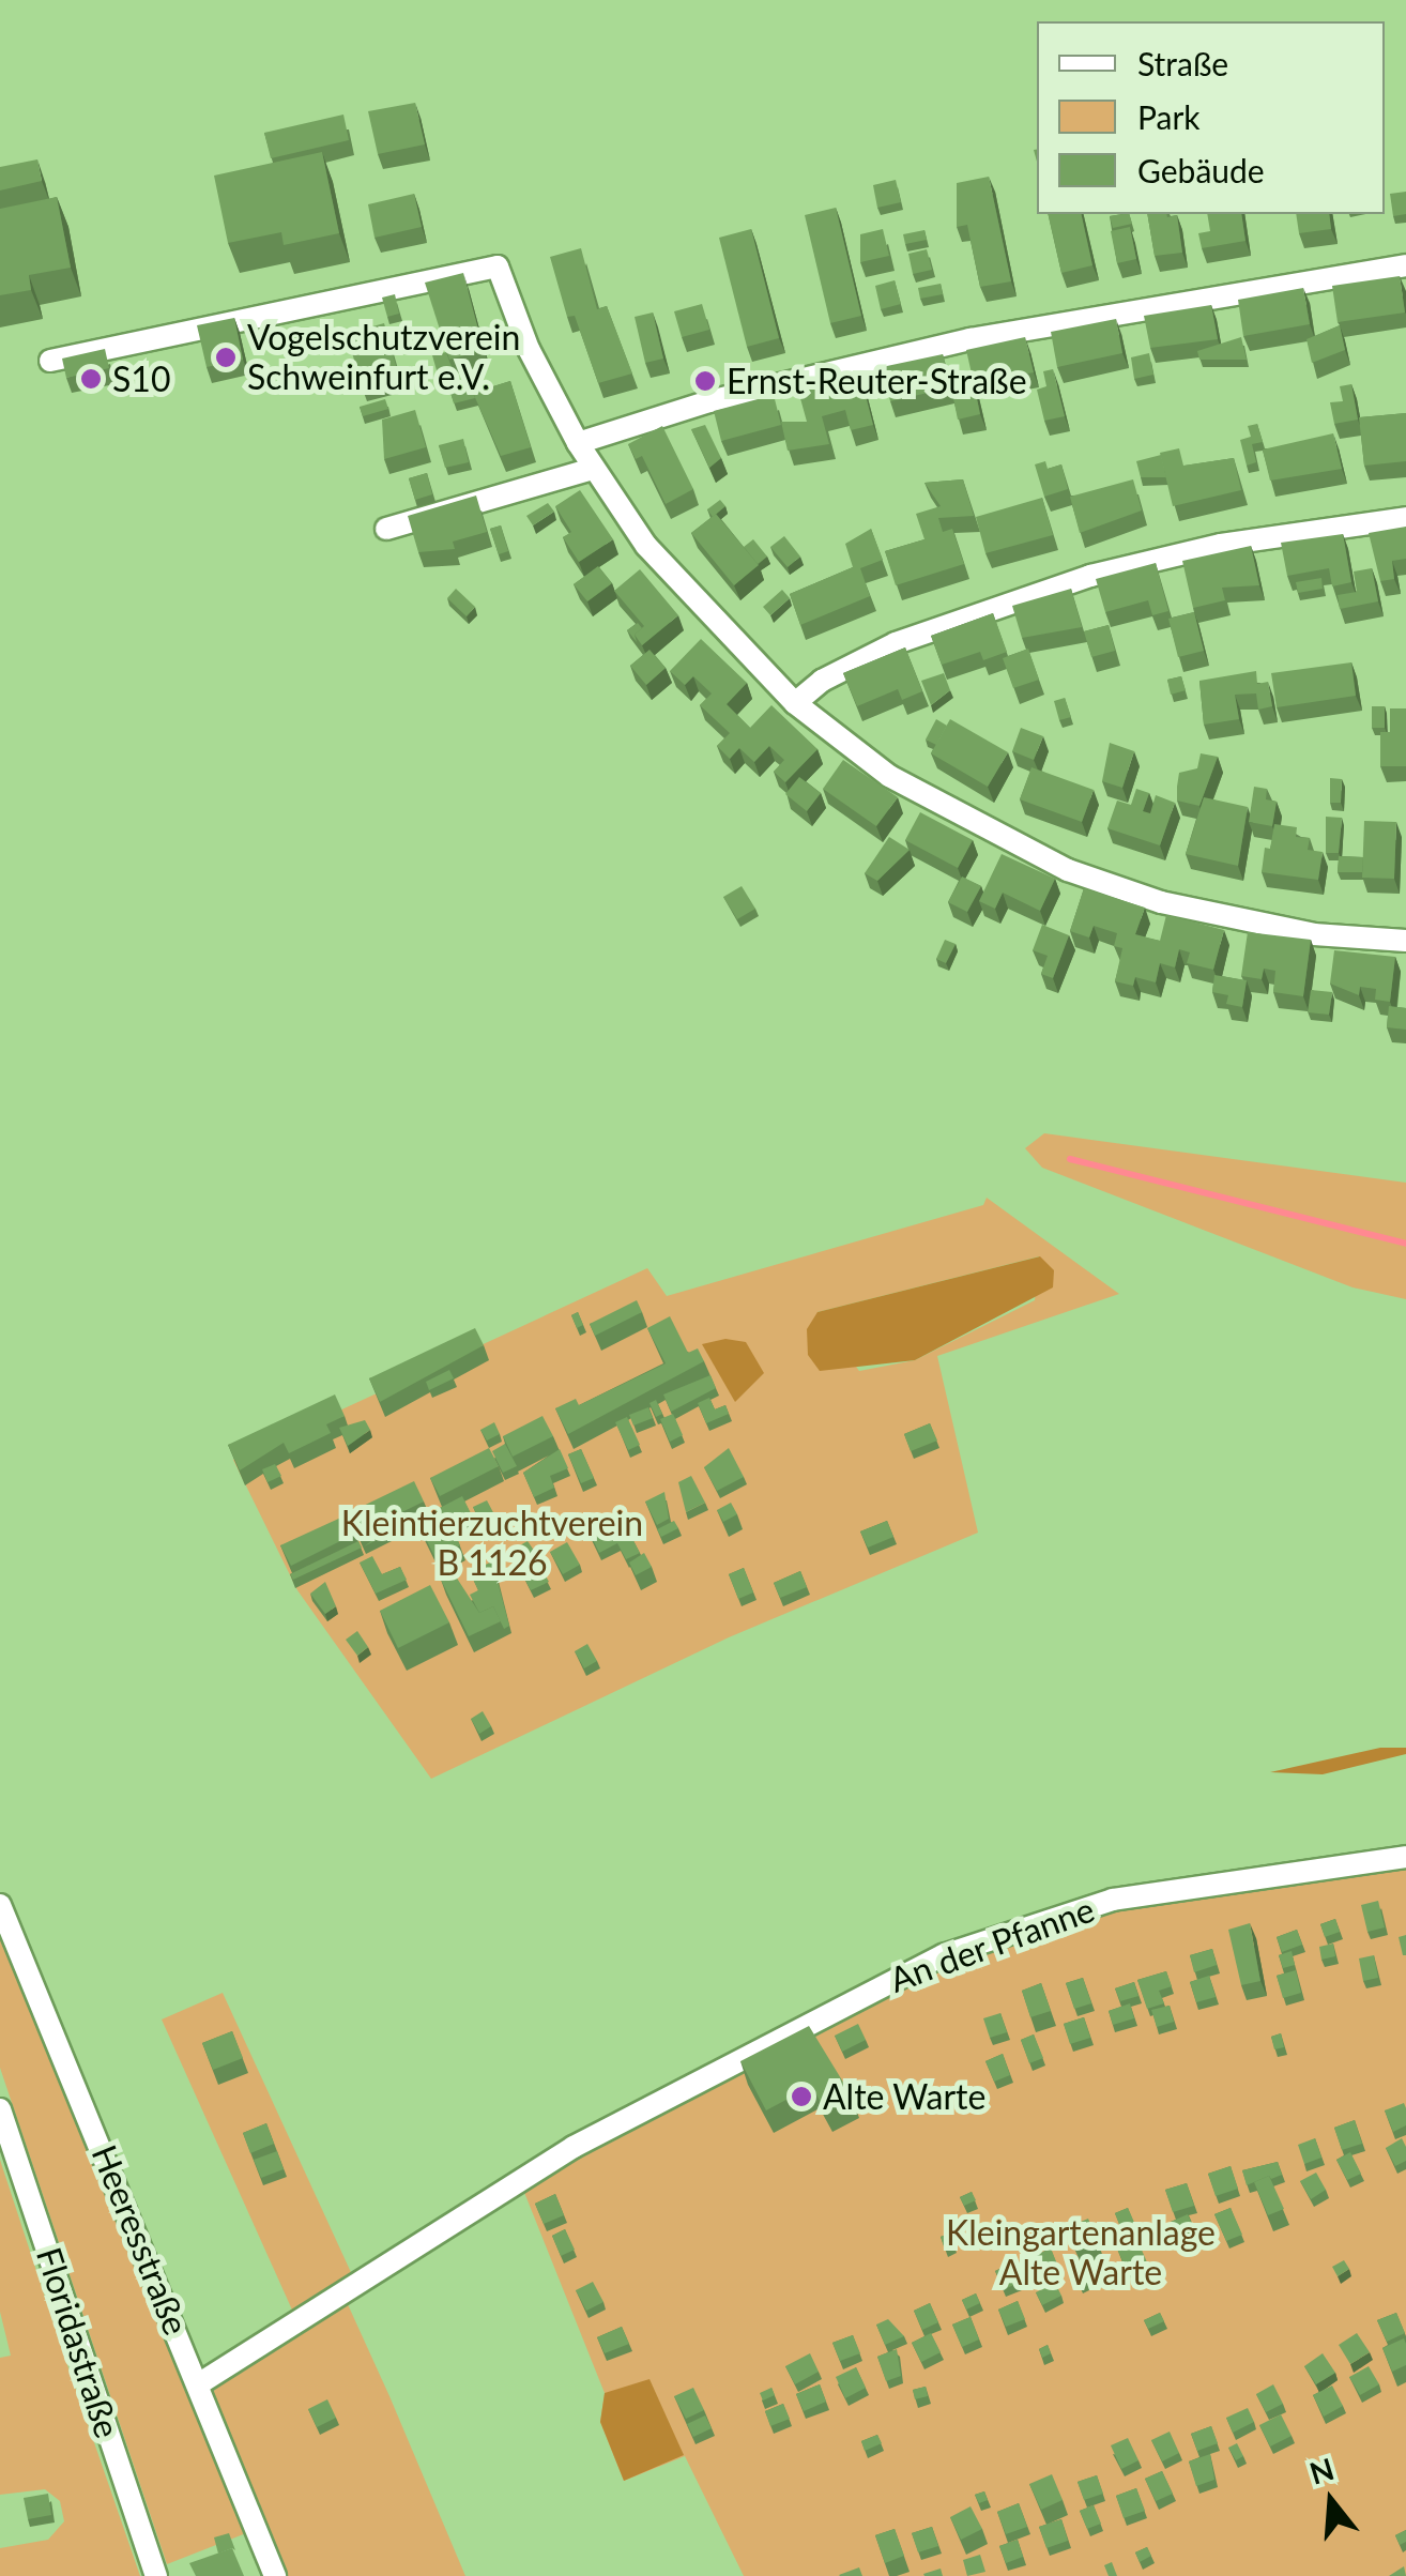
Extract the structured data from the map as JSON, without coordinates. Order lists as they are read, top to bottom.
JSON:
{
  "streets": {
    "street": ["An der Pfanne", "Heeresstraße", "Floridastraße"]
  },
  "crossings": [
    ["An der Pfanne", "Heeresstraße"]
  ],
  "parks": ["Kleintierzuchtverein B 1126", "Kleingartenanlage Alte Warte"],
  "places": [
    "Vogelschutzverein Schweinfurt e.V.",
    "S10",
    "Ernst-Reuter-Straße",
    "Alte Warte"
  ],
  "legend": ["Straße", "Park", "Gebäude"],
  "north": "top"
}
